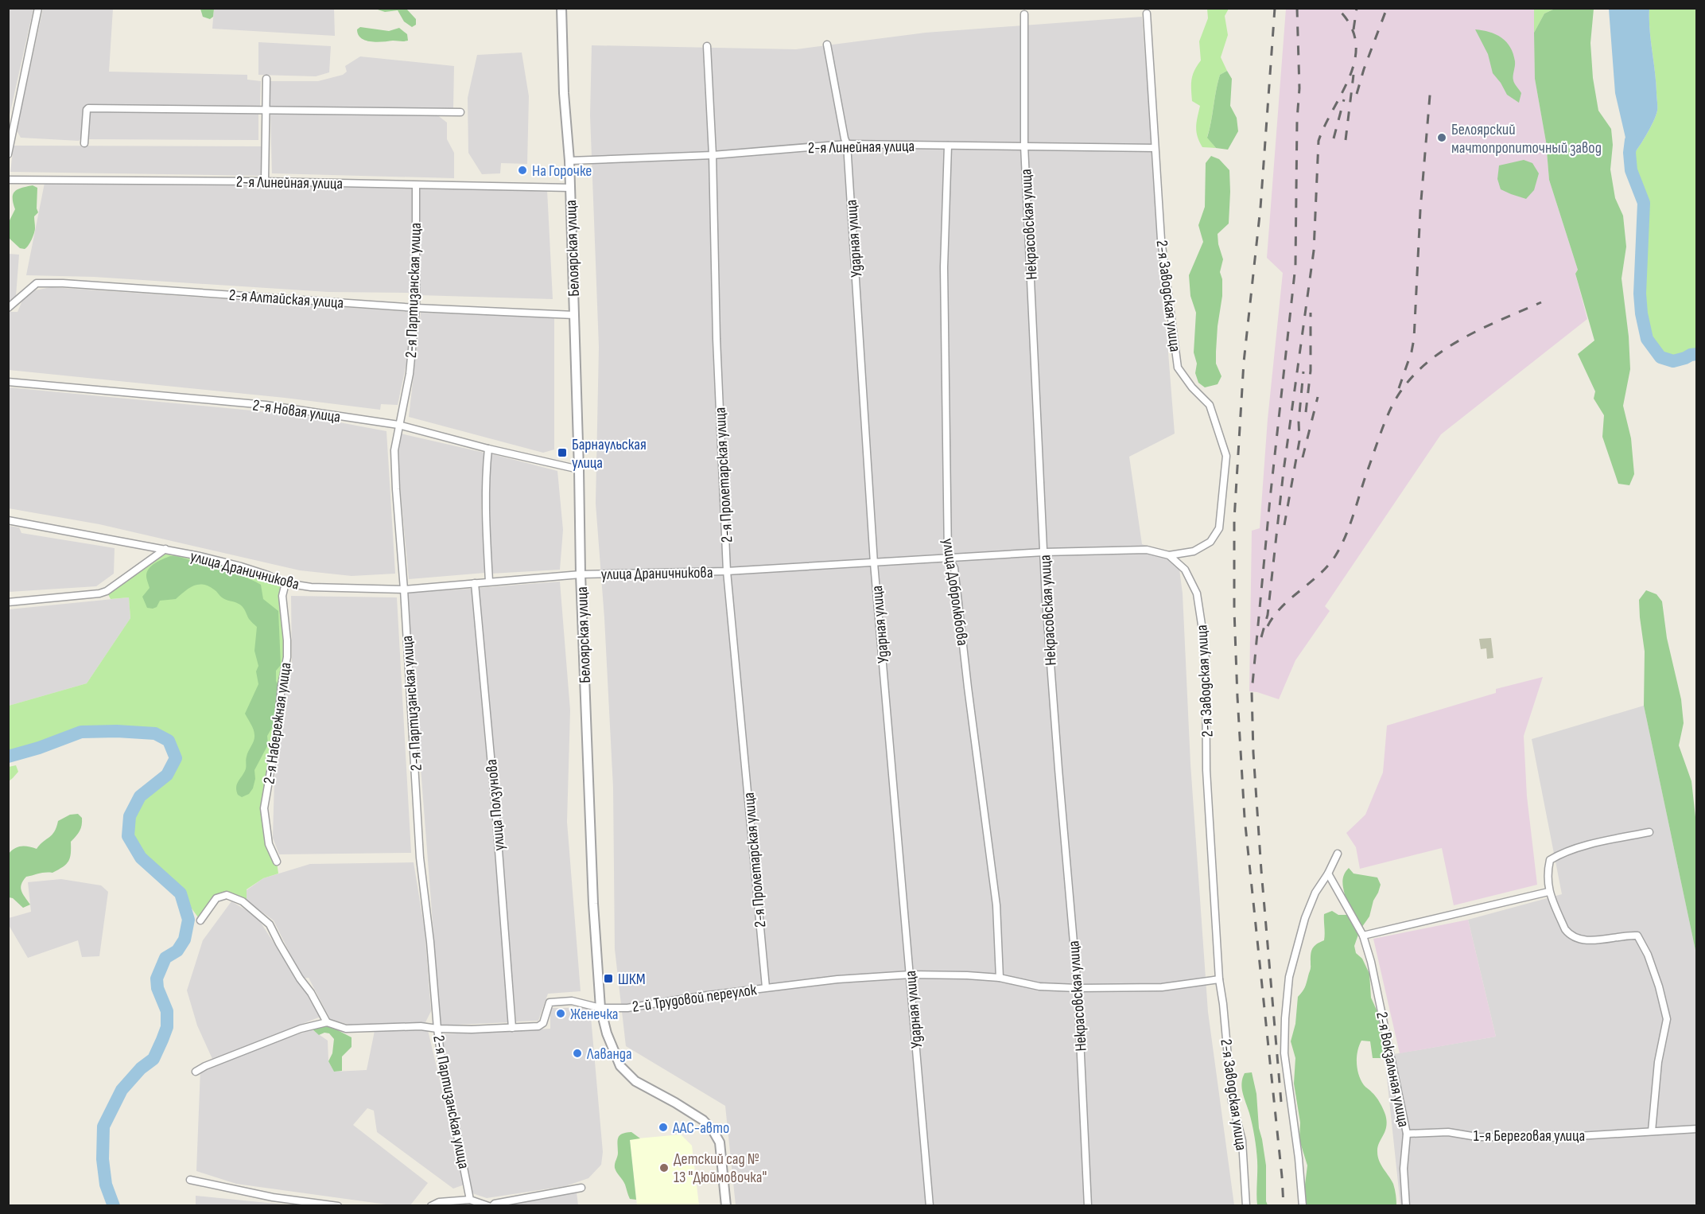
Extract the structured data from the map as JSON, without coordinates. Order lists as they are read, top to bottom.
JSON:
{
  "streets": {
    "street": [
      "2-я Линейная улица",
      "Некрасовская улица",
      "Ударная улица",
      "Белоярская улица",
      "2-я Партизанская улица",
      "2-я Заводская улица",
      "2-я Алтайская улица",
      "2-я Новая улица",
      "2-я Пролетарская улица",
      "улица Драничникова",
      "улица Добролюбова",
      "2-я Набережная улица",
      "улица Ползунова",
      "2-й Трудовой переулок",
      "2-я Вокзальная улица",
      "1-я Береговая улица"
    ]
  },
  "crossings": [
    ["2-я Линейная улица", "Некрасовская улица"],
    ["2-я Линейная улица", "Ударная улица"],
    ["2-я Линейная улица", "Белоярская улица"],
    ["2-я Линейная улица", "2-я Партизанская улица"],
    ["2-я Линейная улица", "2-я Заводская улица"],
    ["2-я Линейная улица", "2-я Пролетарская улица"],
    ["2-я Линейная улица", "улица Добролюбова"],
    ["Некрасовская улица", "улица Драничникова"],
    ["Некрасовская улица", "2-й Трудовой переулок"],
    ["Ударная улица", "улица Драничникова"],
    ["Ударная улица", "2-й Трудовой переулок"],
    ["Белоярская улица", "2-я Алтайская улица"],
    ["Белоярская улица", "2-я Новая улица"],
    ["Белоярская улица", "улица Драничникова"],
    ["Белоярская улица", "2-й Трудовой переулок"],
    ["2-я Партизанская улица", "2-я Алтайская улица"],
    ["2-я Партизанская улица", "2-я Новая улица"],
    ["2-я Партизанская улица", "улица Драничникова"],
    ["2-я Партизанская улица", "2-й Трудовой переулок"],
    ["2-я Заводская улица", "улица Драничникова"],
    ["2-я Заводская улица", "2-й Трудовой переулок"],
    ["2-я Пролетарская улица", "улица Драничникова"],
    ["2-я Пролетарская улица", "2-й Трудовой переулок"],
    ["улица Драничникова", "улица Добролюбова"],
    ["улица Драничникова", "2-я Набережная улица"],
    ["улица Драничникова", "улица Ползунова"],
    ["улица Добролюбова", "2-й Трудовой переулок"],
    ["улица Ползунова", "2-й Трудовой переулок"],
    ["2-я Вокзальная улица", "1-я Береговая улица"]
  ],
  "places": {
    "other": [
      "Белоярский мачтопропиточный завод",
      "На Горочке",
      "Женечка",
      "Лаванда",
      "ААС-авто",
      "Детский сад № 13 \"Дюймовочка\""
    ],
    "transit": ["Барнаульская улица", "ШКМ"]
  }
}
